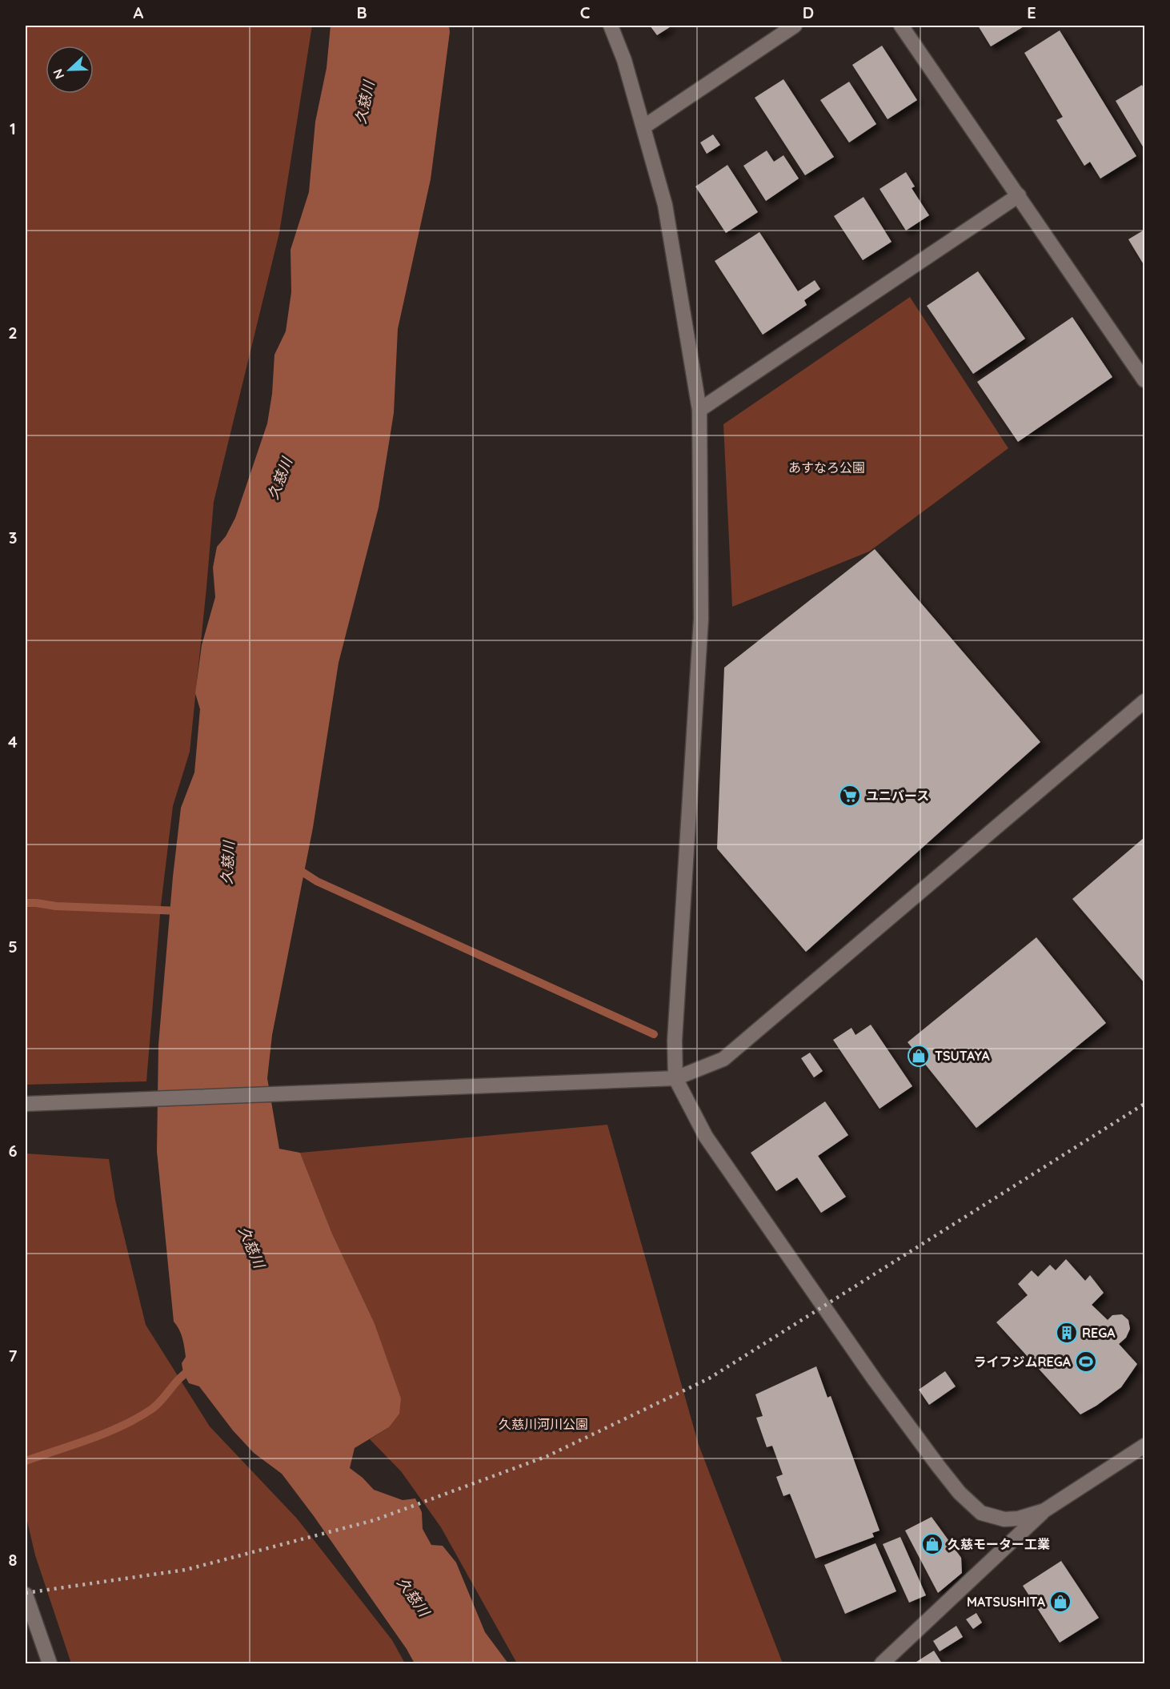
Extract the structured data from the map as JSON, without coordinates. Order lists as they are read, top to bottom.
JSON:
{
  "water": ["久慈川"],
  "parks": ["あすなろ公園", "久慈川河川公園"],
  "places": {
    "supermarket": ["ユニバース"],
    "shop": ["TSUTAYA", "久慈モーター工業", "MATSUSHITA"],
    "building": ["REGA"],
    "sports": ["ライフジムREGA"]
  },
  "north": "left",
  "grid": {
    "columns": [
      "A",
      "B",
      "C",
      "D",
      "E"
    ],
    "rows": [
      "1",
      "2",
      "3",
      "4",
      "5",
      "6",
      "7",
      "8"
    ]
  }
}
